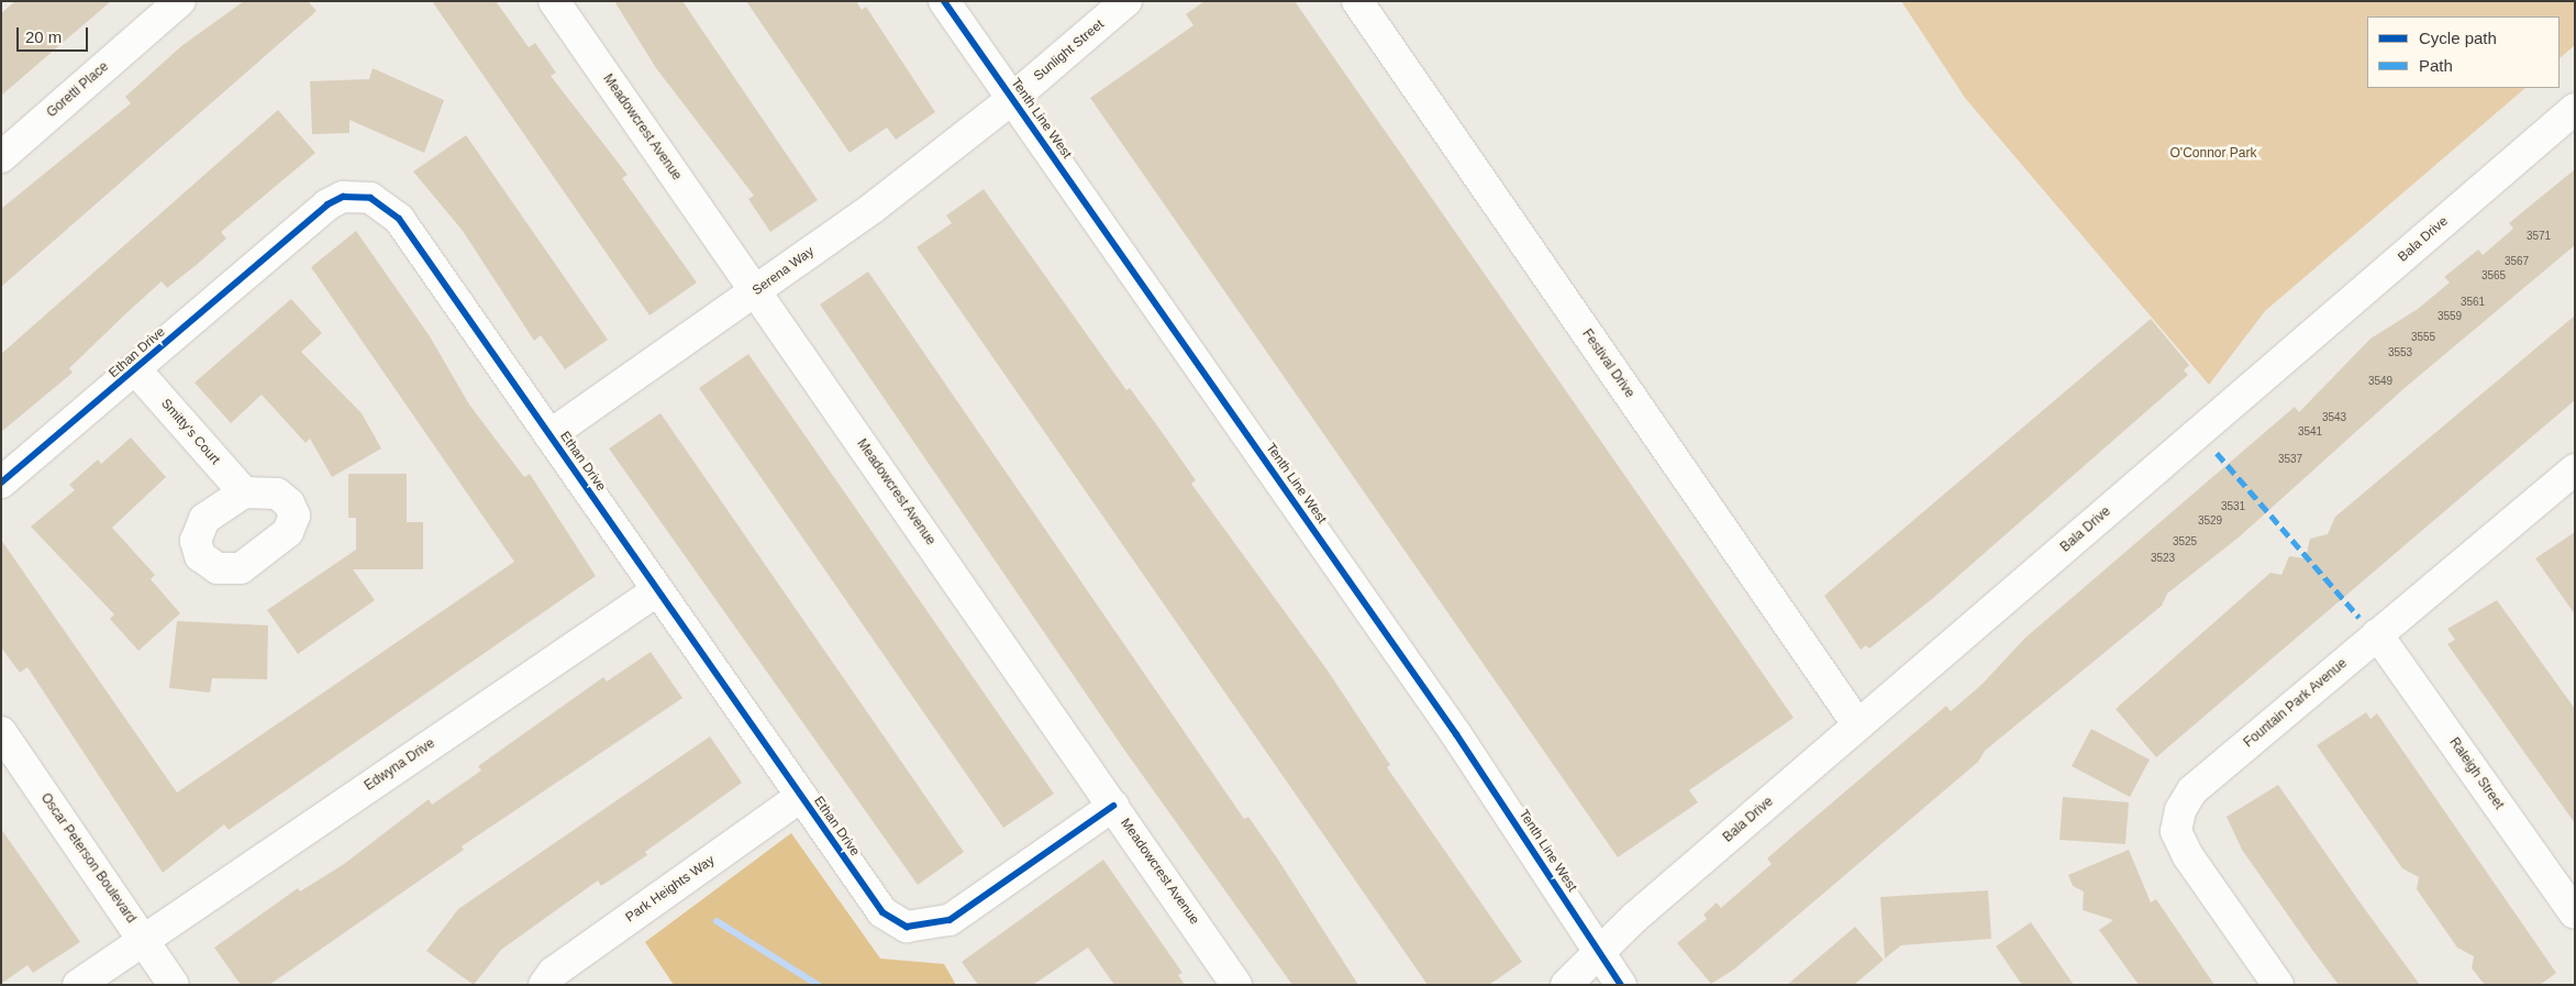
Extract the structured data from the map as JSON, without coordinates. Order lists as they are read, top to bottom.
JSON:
{
  "streets": {
    "street": [
      "Sunlight Street",
      "Goretti Place",
      "Tenth Line West",
      "Meadowcrest Avenue",
      "Bala Drive",
      "Serena Way",
      "Ethan Drive",
      "Festival Drive",
      "Smitty's Court",
      "Fountain Park Avenue",
      "Edwyna Drive",
      "Raleigh Street",
      "Oscar Peterson Boulevard",
      "Park Heights Way"
    ]
  },
  "crossings": [
    ["Sunlight Street", "Tenth Line West"],
    ["Sunlight Street", "Serena Way"],
    ["Tenth Line West", "Bala Drive"],
    ["Tenth Line West", "Serena Way"],
    ["Meadowcrest Avenue", "Serena Way"],
    ["Meadowcrest Avenue", "Ethan Drive"],
    ["Bala Drive", "Festival Drive"],
    ["Serena Way", "Ethan Drive"],
    ["Ethan Drive", "Smitty's Court"],
    ["Ethan Drive", "Edwyna Drive"],
    ["Ethan Drive", "Park Heights Way"],
    ["Fountain Park Avenue", "Raleigh Street"],
    ["Edwyna Drive", "Oscar Peterson Boulevard"]
  ],
  "parks": ["O'Connor Park"],
  "house_numbers": [
    "3571",
    "3567",
    "3565",
    "3561",
    "3559",
    "3555",
    "3553",
    "3549",
    "3543",
    "3541",
    "3537",
    "3531",
    "3529",
    "3525",
    "3523"
  ],
  "legend": ["Cycle path", "Path"],
  "scale_bar": "20 m"
}
